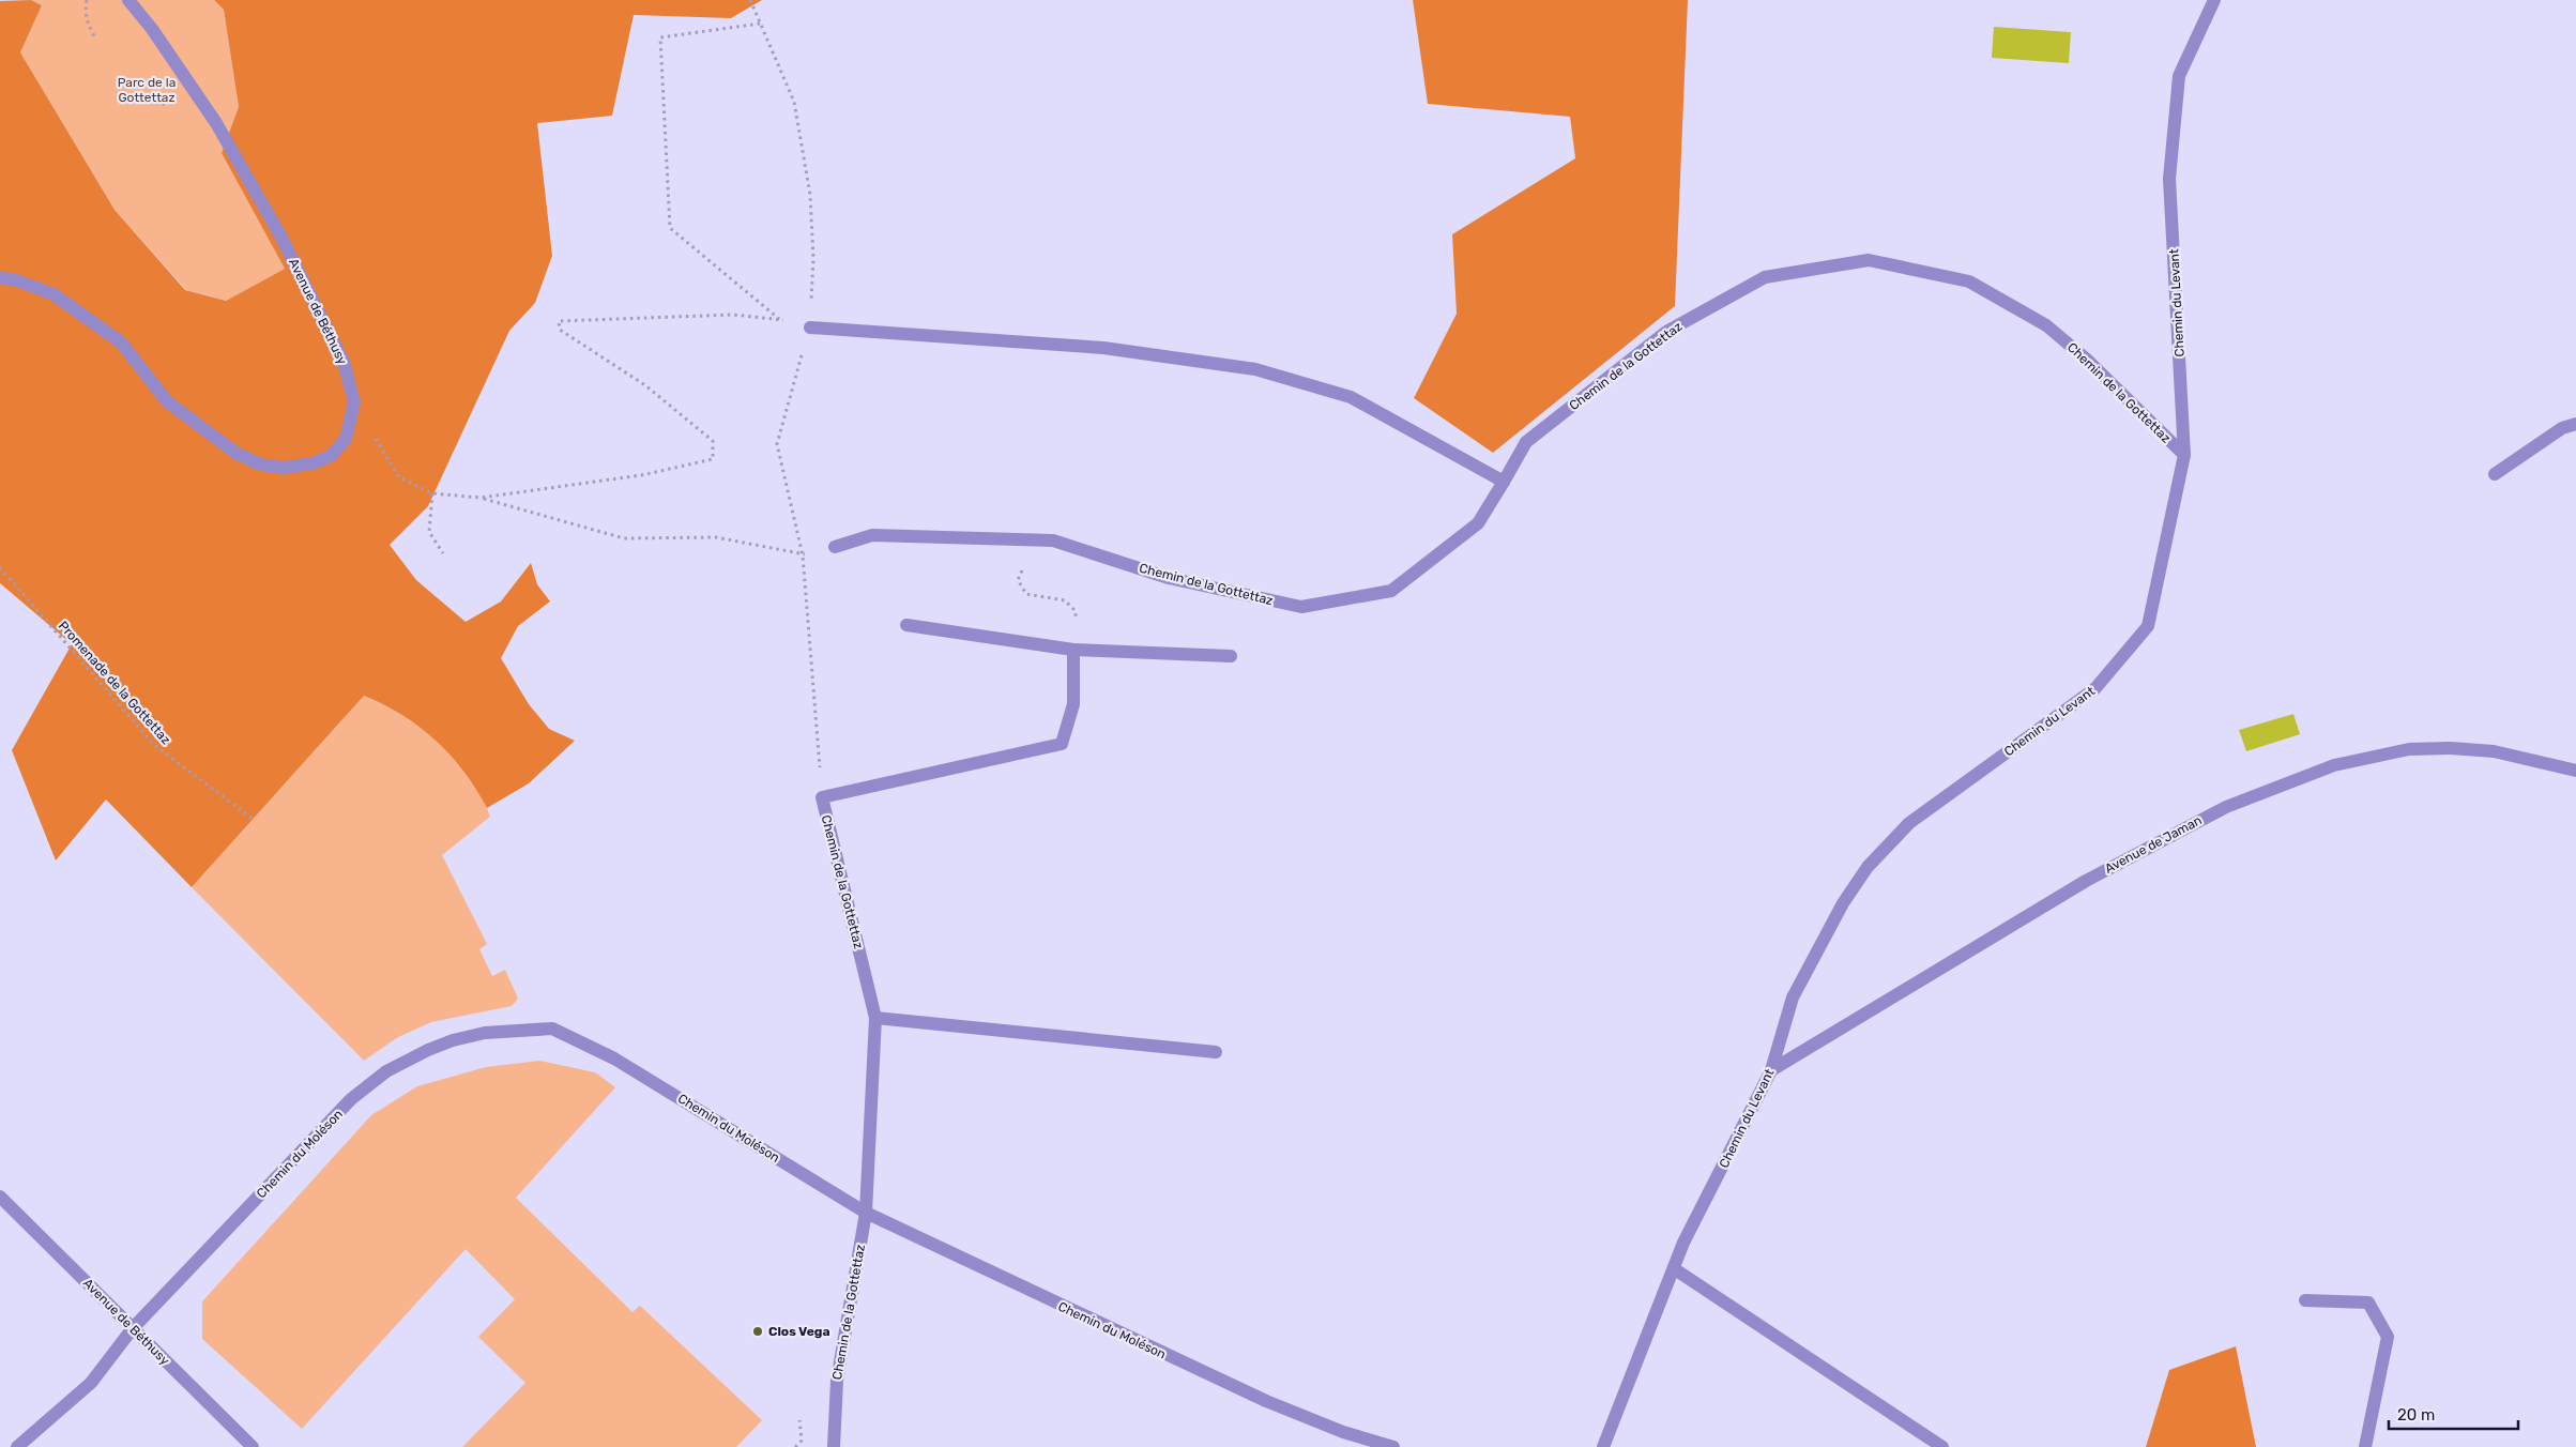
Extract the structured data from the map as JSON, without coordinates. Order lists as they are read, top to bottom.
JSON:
{
  "streets": {
    "street": [
      "Chemin du Levant",
      "Avenue de Béthusy",
      "Chemin de la Gottettaz",
      "Avenue de Jaman",
      "Chemin du Moléson"
    ],
    "path": ["Promenade de la Gottettaz"]
  },
  "crossings": [
    ["Chemin du Levant", "Chemin de la Gottettaz"],
    ["Chemin du Levant", "Avenue de Jaman"],
    ["Avenue de Béthusy", "Chemin du Moléson"],
    ["Chemin de la Gottettaz", "Chemin du Moléson"]
  ],
  "parks": ["Parc de la Gottettaz"],
  "places": ["Clos Vega"],
  "scale_bar": "20 m"
}
